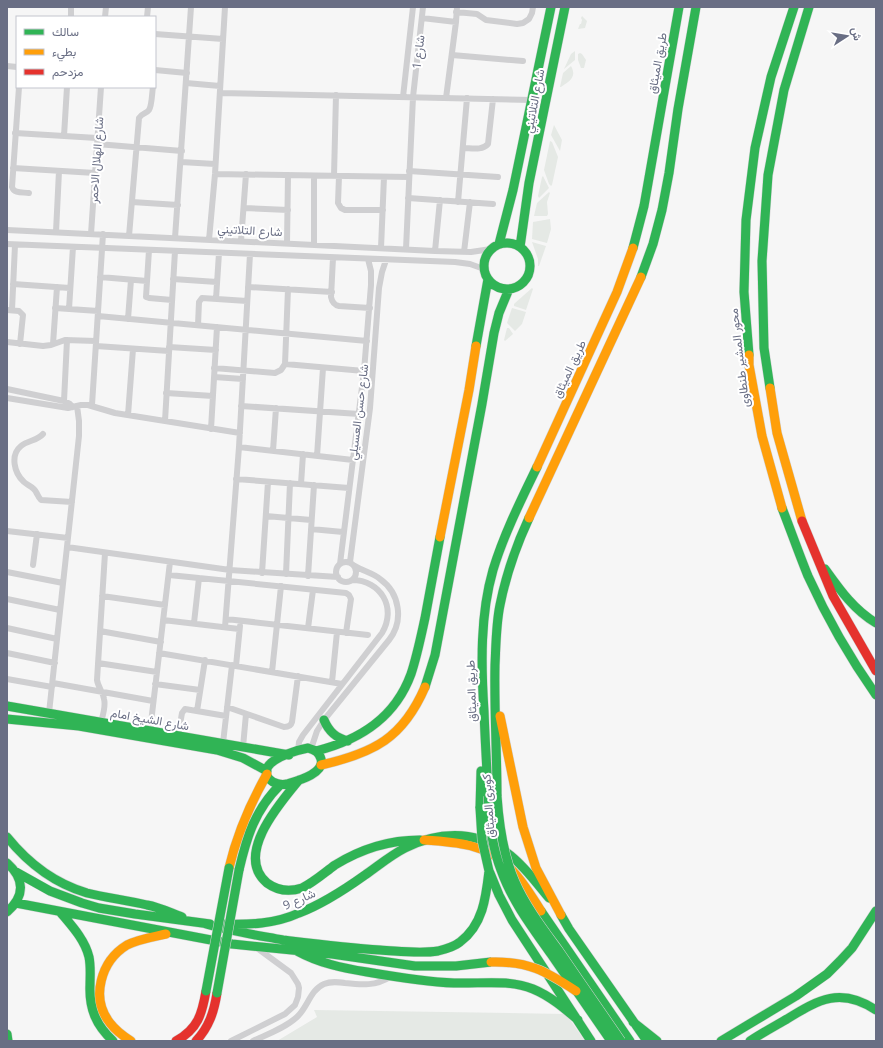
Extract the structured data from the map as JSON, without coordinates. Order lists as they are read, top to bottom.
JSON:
{
  "streets": {
    "main road": [
      "طريق الميثاق",
      "شارع التلاتيني",
      "محور المشير طنطاوى",
      "شارع الشيخ امام",
      "كوبرى الميثاق",
      "شارع 9"
    ],
    "street": ["شارع 1", "شارع الهلال الاحمر", "شارع حسن العسيلي"]
  },
  "crossings": [
    ["شارع 1", "شارع التلاتيني"],
    ["طريق الميثاق", "كوبرى الميثاق"],
    ["شارع التلاتيني", "شارع الهلال الاحمر"],
    ["شارع التلاتيني", "شارع حسن العسيلي"]
  ],
  "legend": ["سالك", "بطيء", "مزدحم"],
  "north": "right"
}
